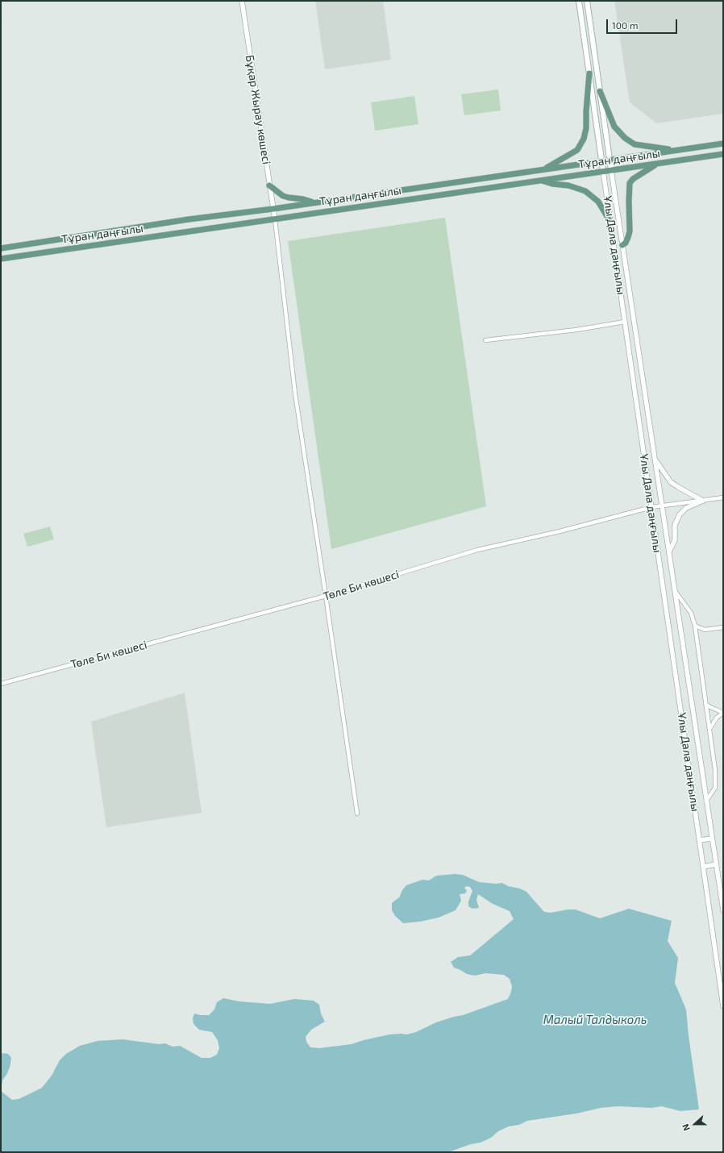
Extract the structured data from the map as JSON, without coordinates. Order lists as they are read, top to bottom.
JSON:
{
  "streets": {
    "main road": ["Тұран даңғылы", "Ұлы Дала даңғылы"],
    "street": ["Бұқар Жырау көшесі", "Төле Би көшесі"]
  },
  "crossings": [
    ["Бұқар Жырау көшесі", "Тұран даңғылы"],
    ["Тұран даңғылы", "Ұлы Дала даңғылы"],
    ["Ұлы Дала даңғылы", "Төле Би көшесі"]
  ],
  "water": ["Малый Талдыколь"],
  "scale_bar": "100 m",
  "north": "left"
}
